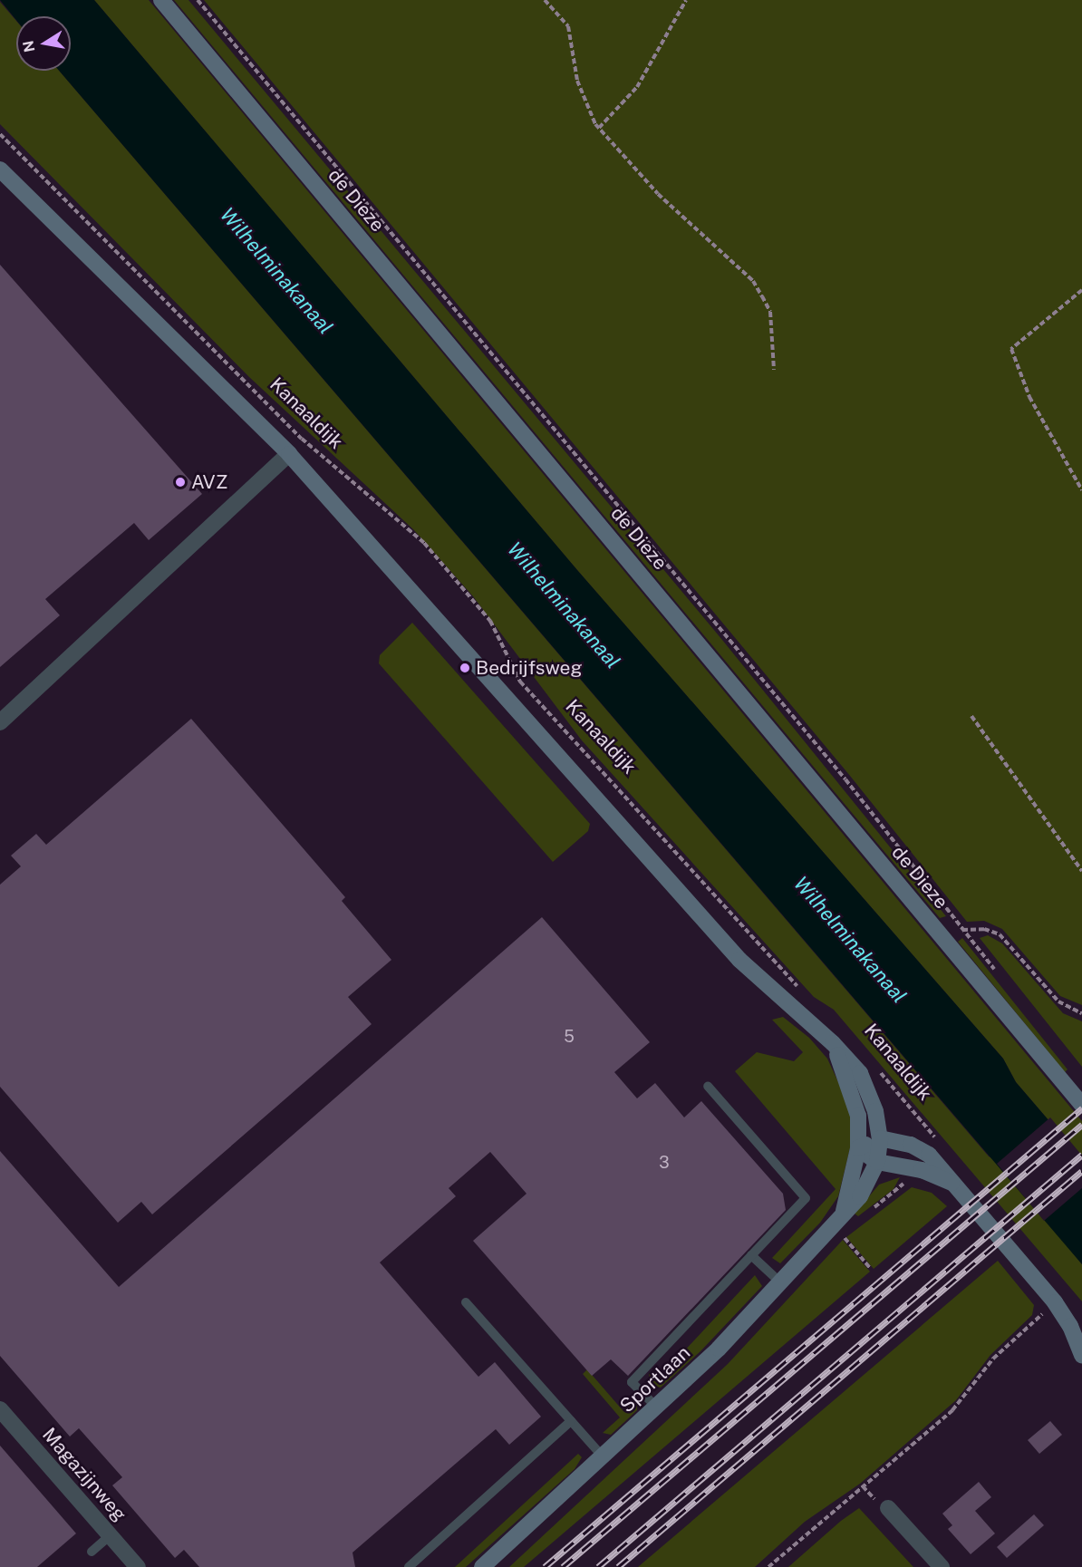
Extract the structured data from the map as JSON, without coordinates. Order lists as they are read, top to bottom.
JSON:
{
  "streets": {
    "street": [
      "de Dieze",
      "Kanaaldijk",
      "Sportlaan",
      "Magazijnweg"
    ]
  },
  "crossings": [
    ["Kanaaldijk", "Sportlaan"]
  ],
  "water": ["Wilhelminakanaal"],
  "places": ["AVZ", "Bedrijfsweg"],
  "house_numbers": ["5", "3"],
  "north": "left"
}
